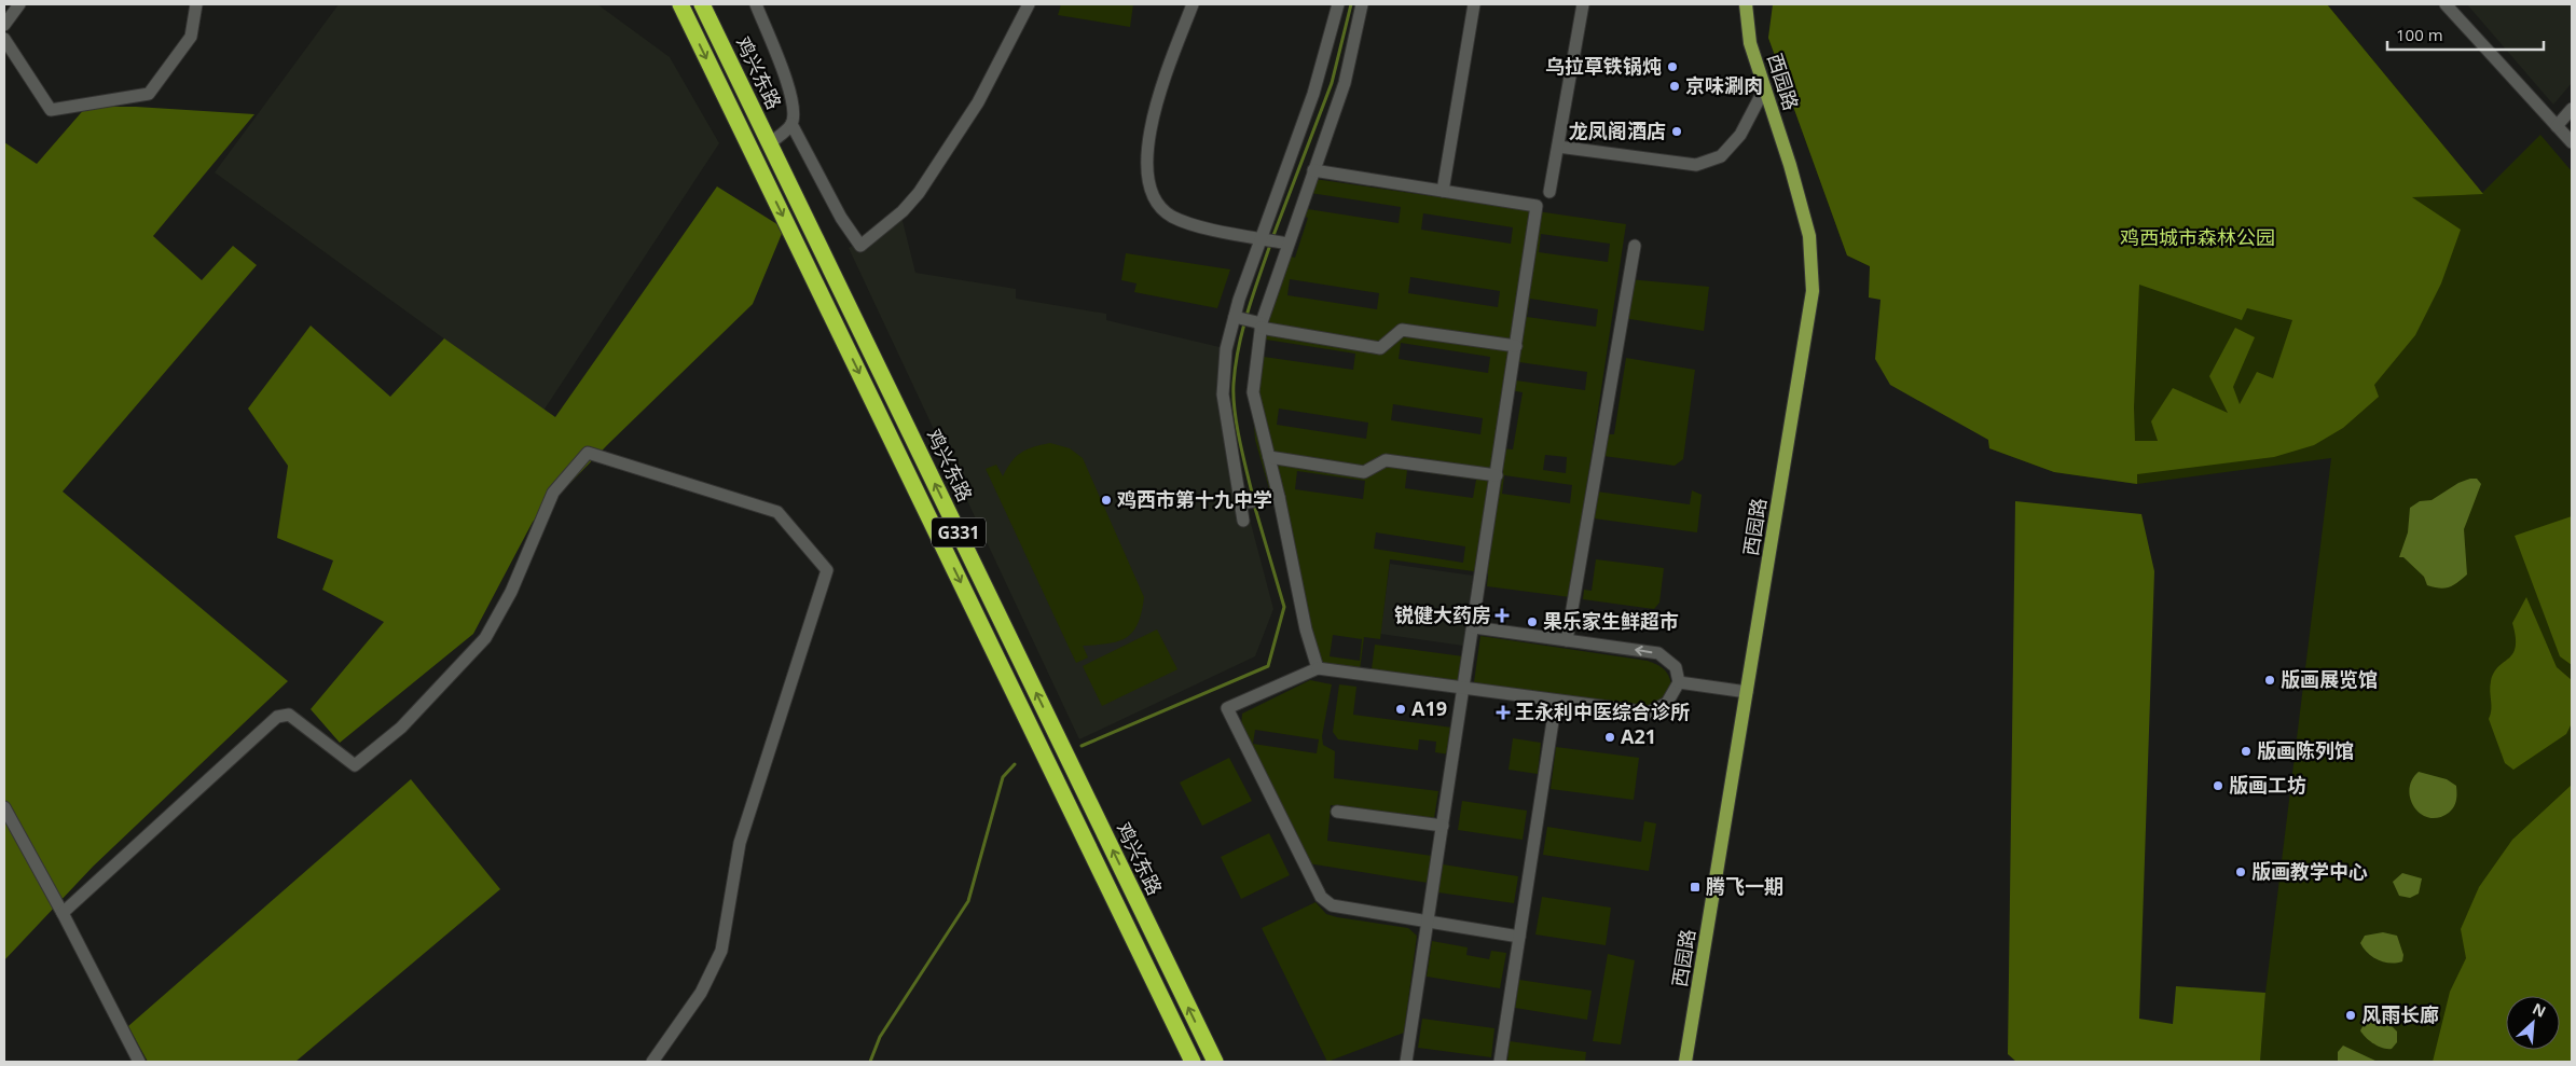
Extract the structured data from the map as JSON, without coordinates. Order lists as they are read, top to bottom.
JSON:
{
  "streets": {
    "highway": ["鸡兴东路", "G331"],
    "main road": ["西园路"]
  },
  "parks": ["鸡西城市森林公园"],
  "places": {
    "other": [
      "乌拉草铁锅炖",
      "京味涮肉",
      "龙凤阁酒店",
      "鸡西市第十九中学",
      "果乐家生鲜超市",
      "版画展览馆",
      "A19",
      "A21",
      "版画陈列馆",
      "版画工坊",
      "版画教学中心",
      "风雨长廊"
    ],
    "health": ["锐健大药房", "王永利中医综合诊所"],
    "transit": ["腾飞一期"]
  },
  "scale_bar": "100 m",
  "north": "top right"
}
